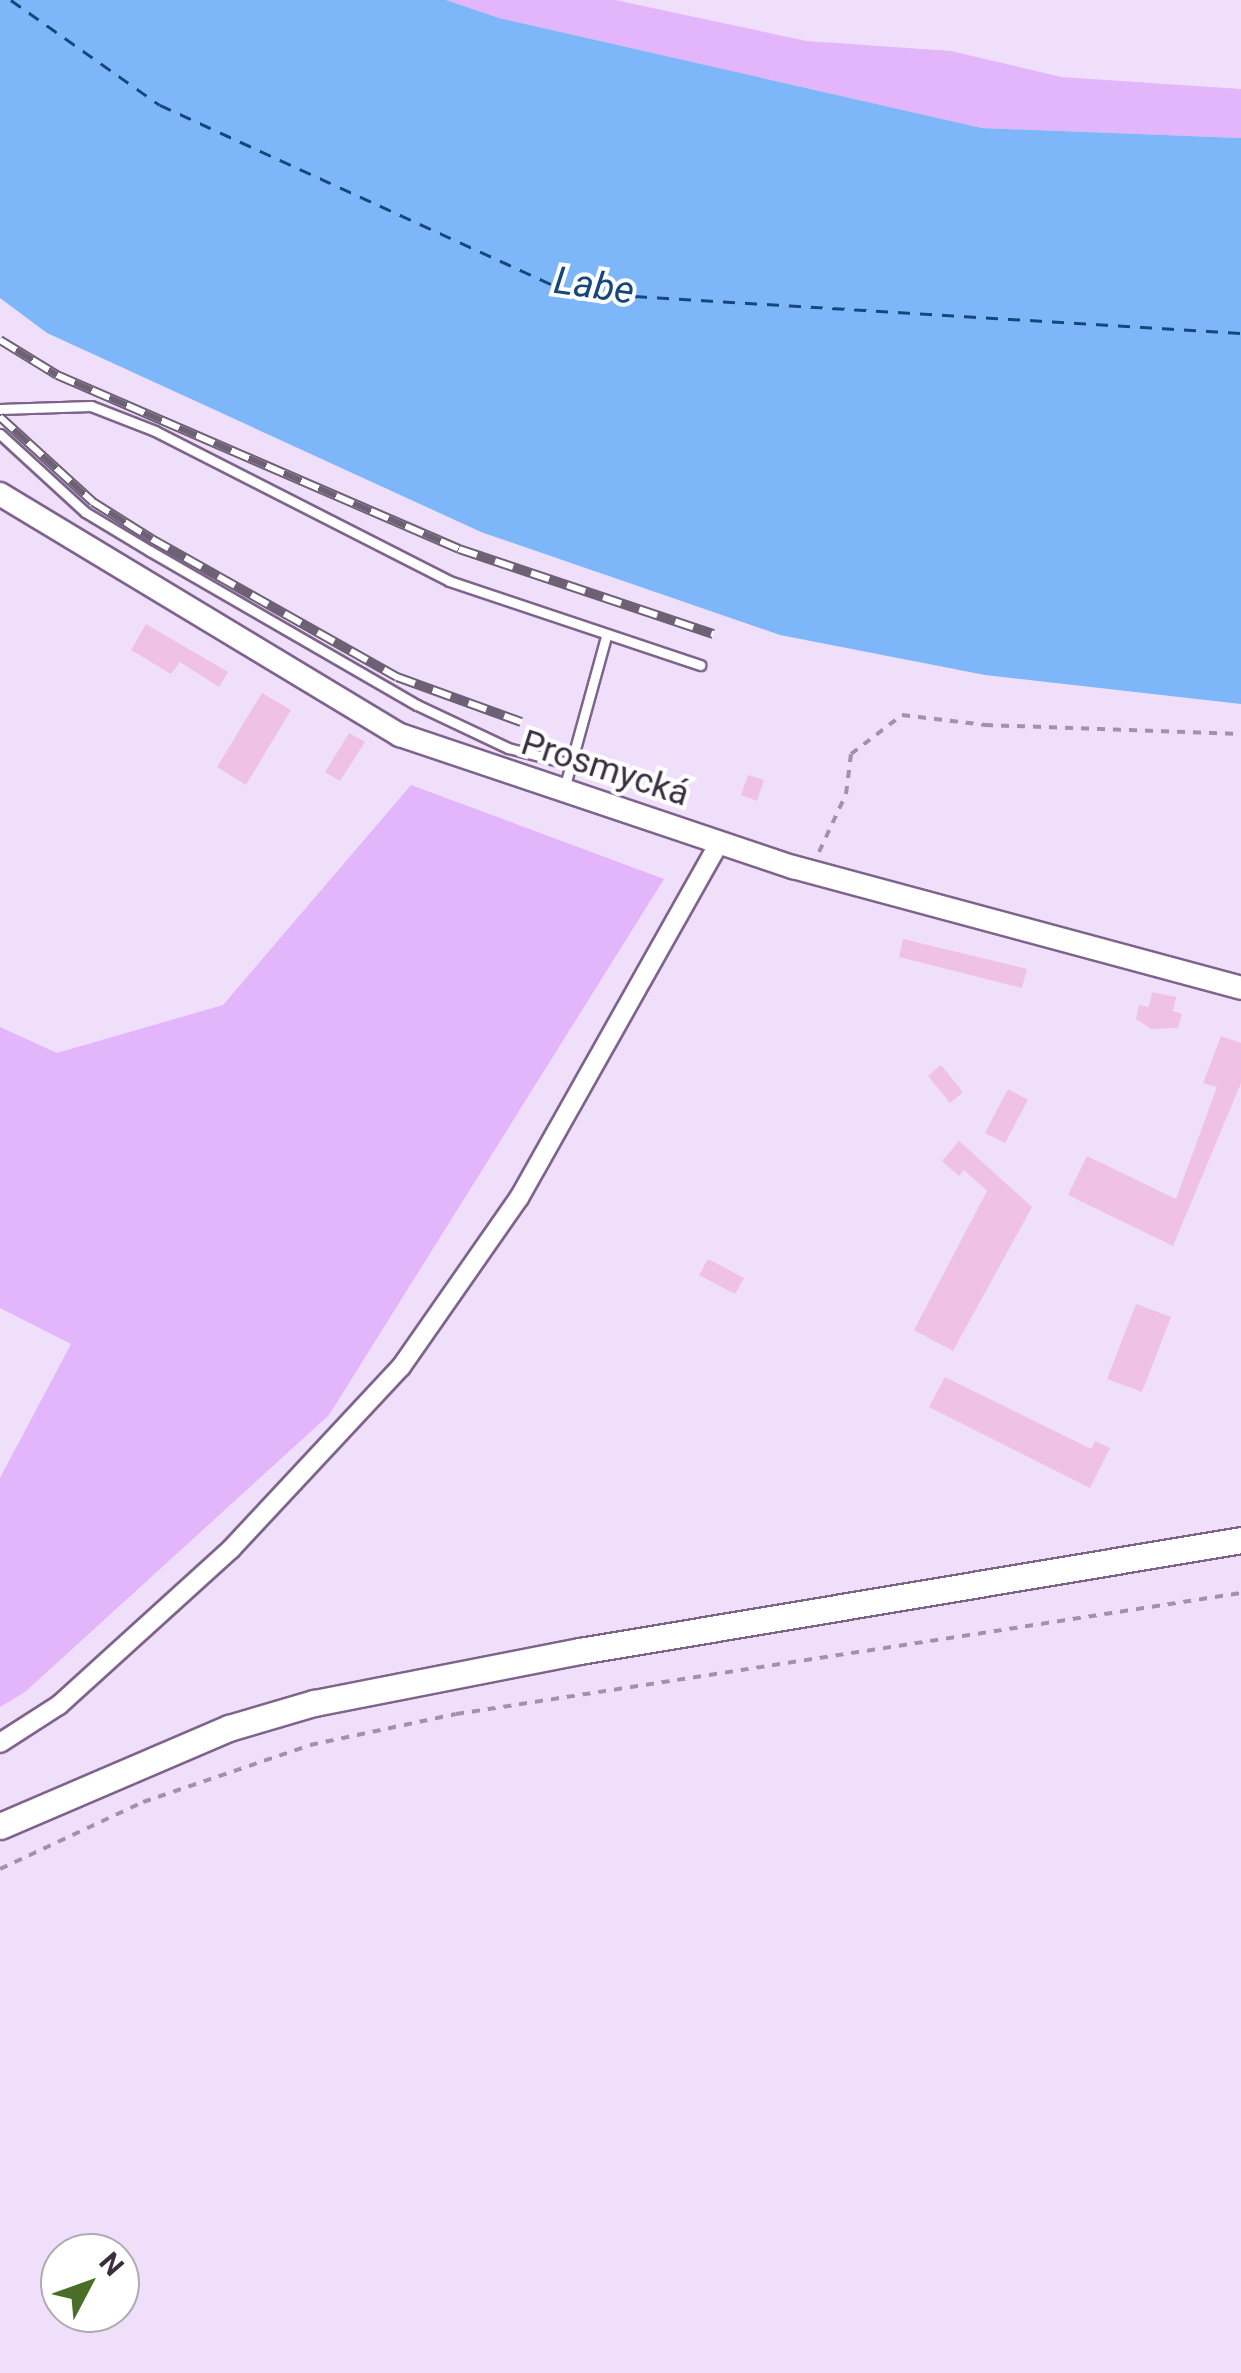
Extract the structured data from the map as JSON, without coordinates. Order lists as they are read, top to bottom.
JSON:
{
  "streets": {
    "street": ["Prosmycká"]
  },
  "water": ["Labe"],
  "north": "top right"
}
